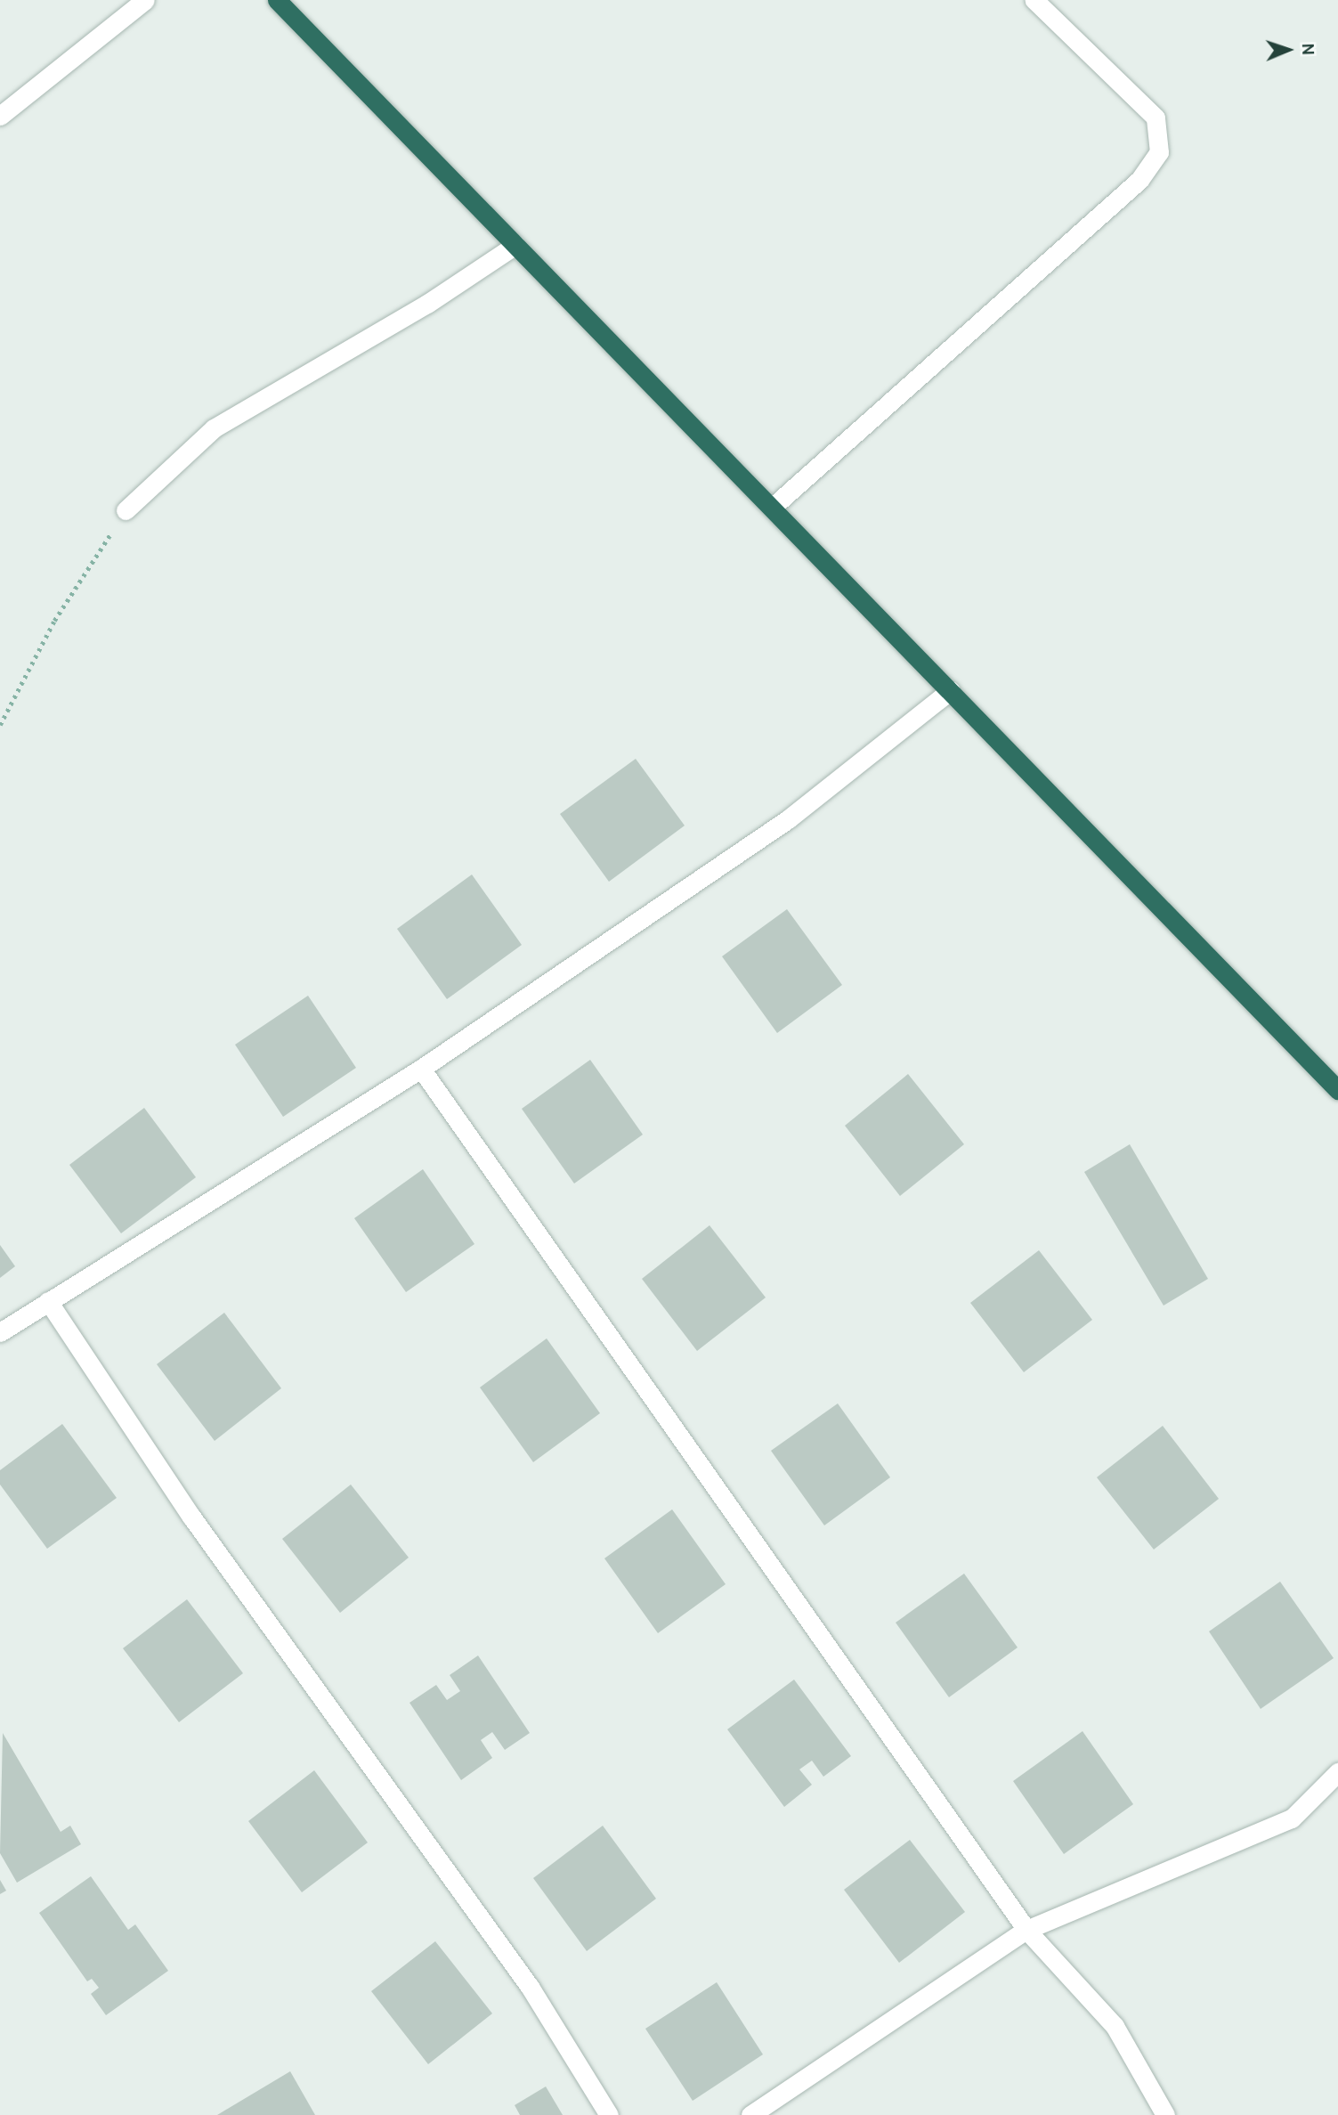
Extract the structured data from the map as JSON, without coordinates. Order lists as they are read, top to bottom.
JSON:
{
  "north": "right"
}
